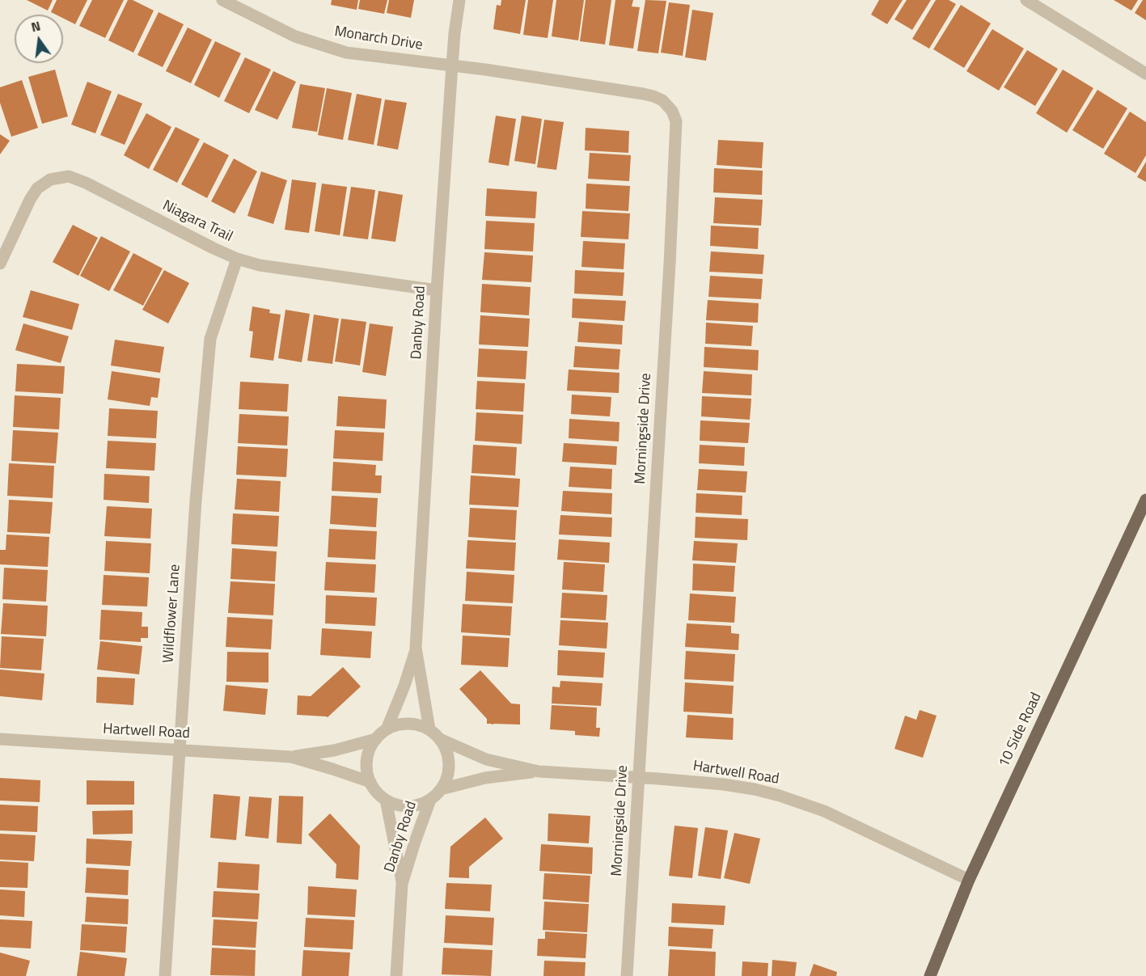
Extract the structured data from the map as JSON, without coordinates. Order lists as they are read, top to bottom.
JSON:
{
  "streets": {
    "main road": ["10 Side Road"],
    "street": [
      "Monarch Drive",
      "Niagara Trail",
      "Danby Road",
      "Morningside Drive",
      "Wildflower Lane",
      "Hartwell Road"
    ]
  },
  "crossings": [
    ["Monarch Drive", "Danby Road"],
    ["Monarch Drive", "Morningside Drive"],
    ["Niagara Trail", "Danby Road"],
    ["Niagara Trail", "Wildflower Lane"],
    ["Danby Road", "Morningside Drive"],
    ["Danby Road", "Hartwell Road"],
    ["Morningside Drive", "Hartwell Road"],
    ["Wildflower Lane", "Hartwell Road"],
    ["10 Side Road", "Hartwell Road"]
  ],
  "north": "top"
}
